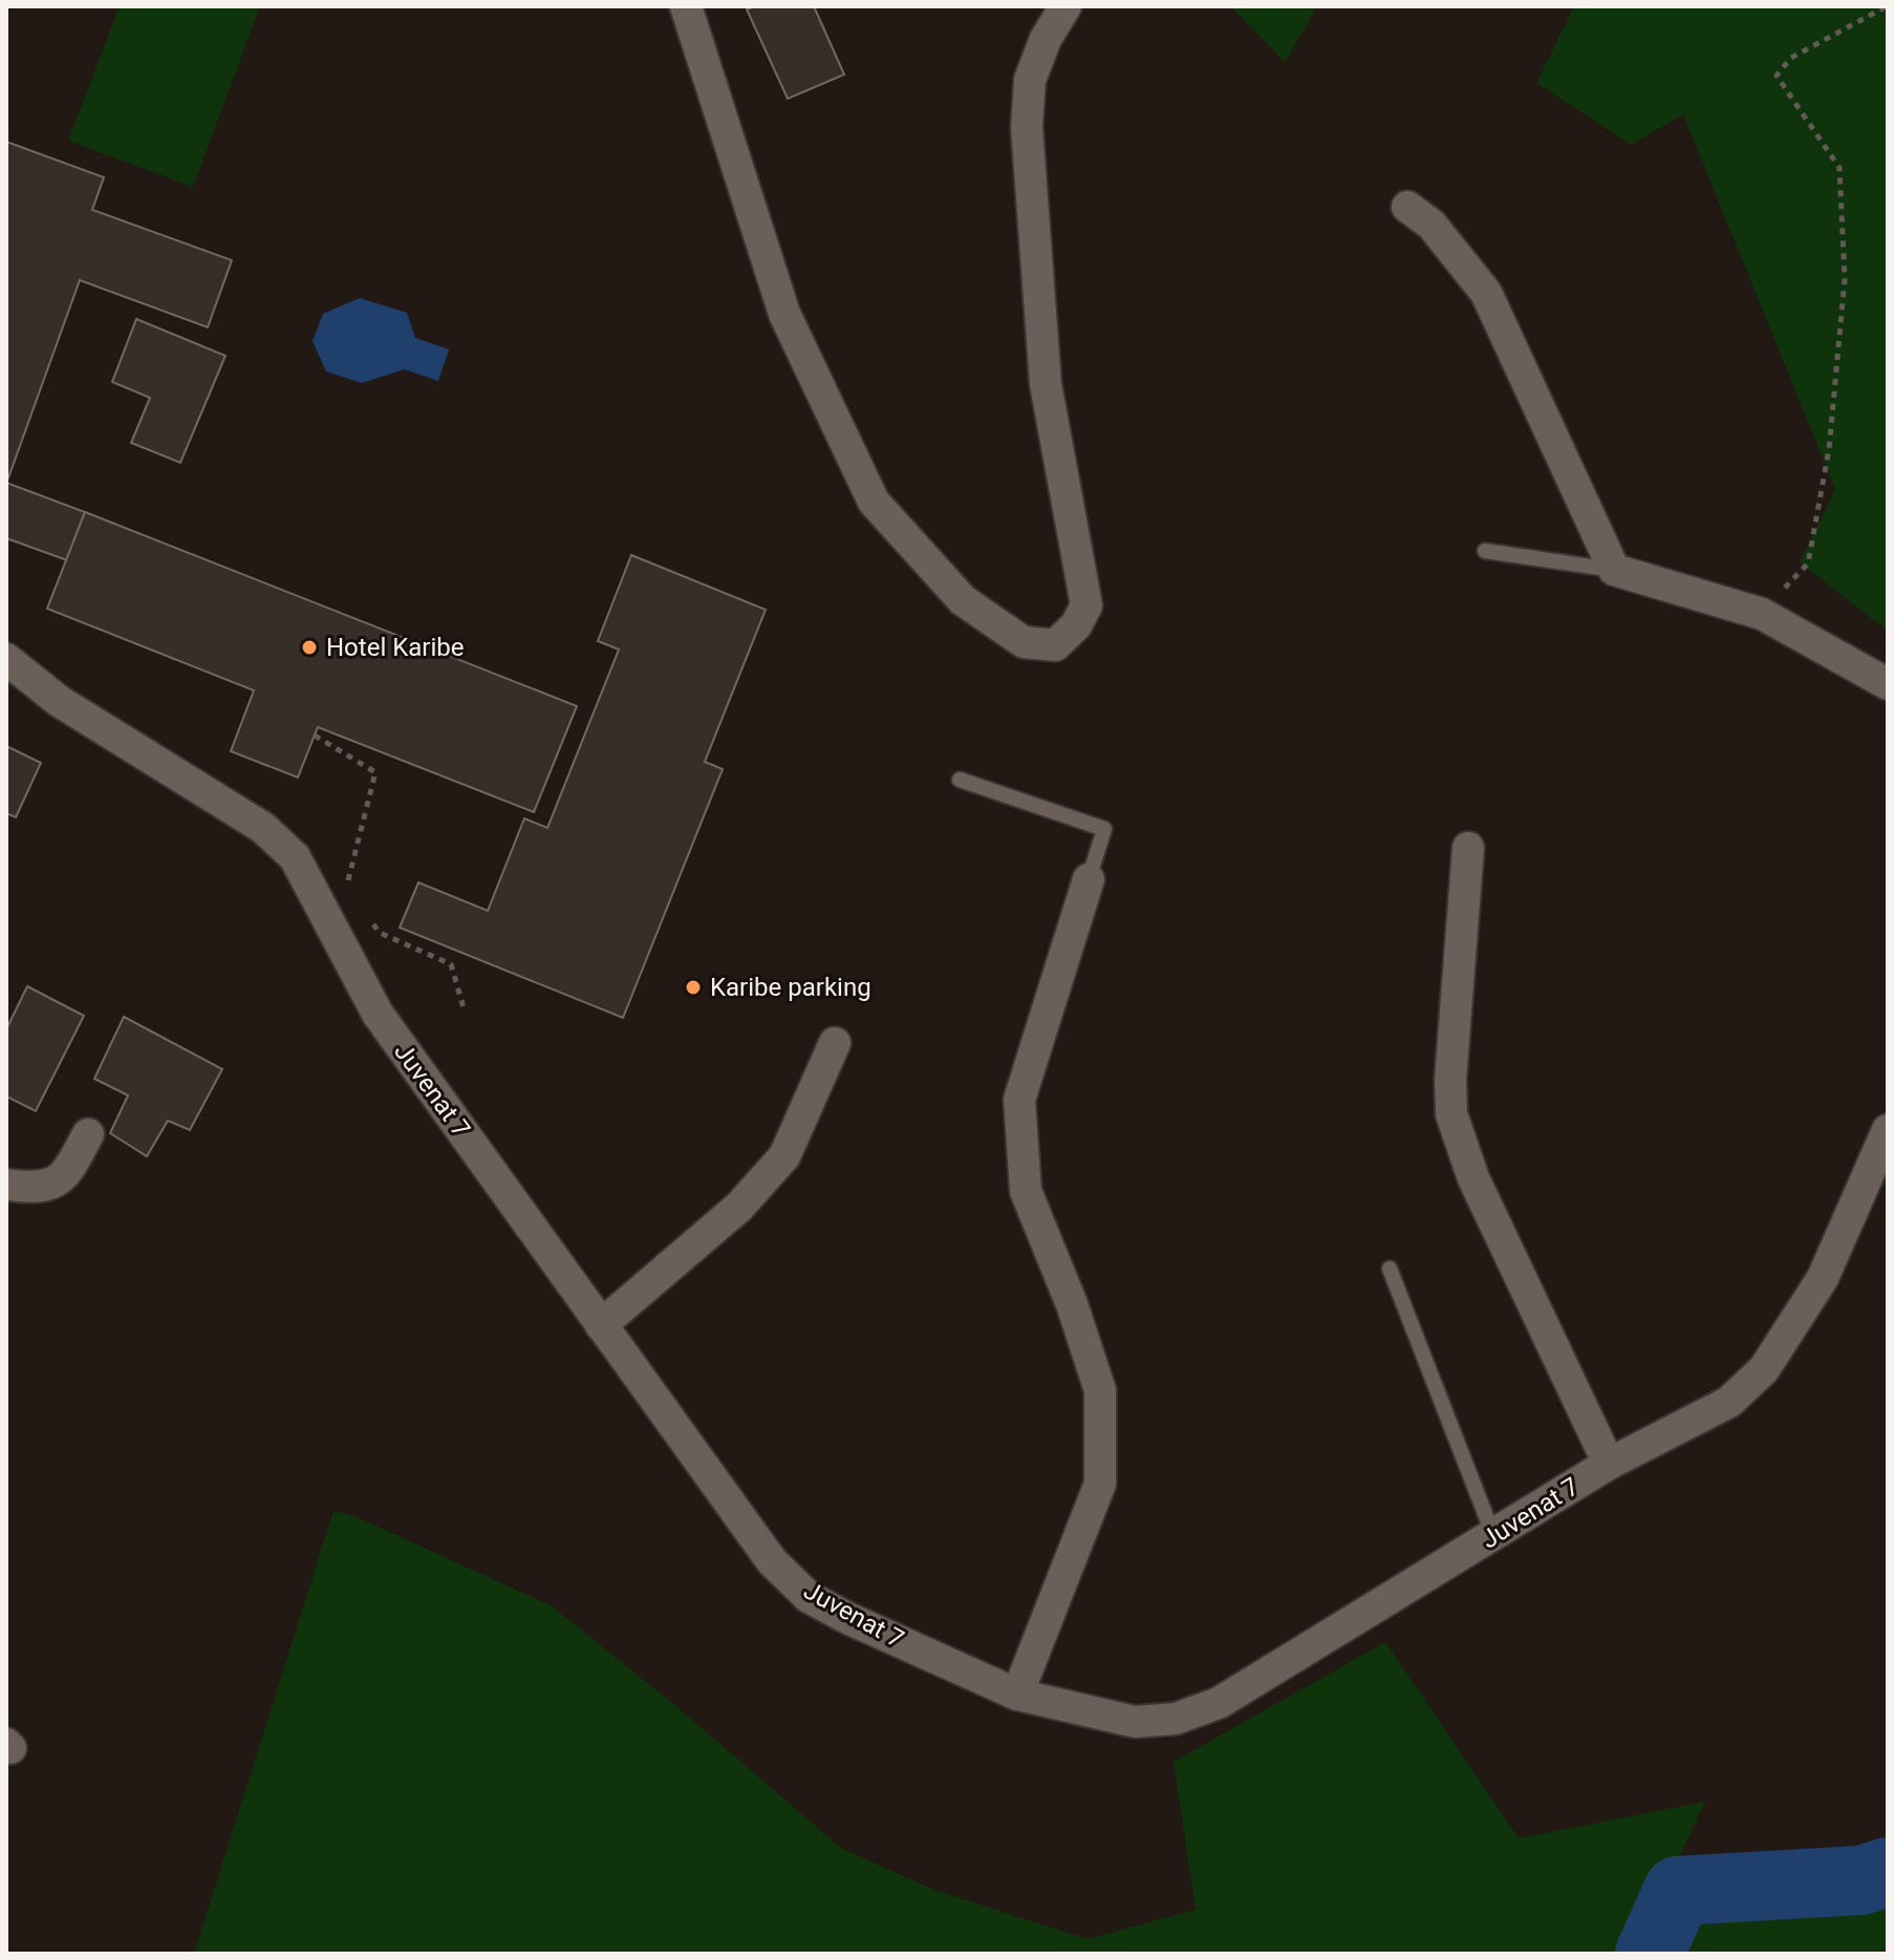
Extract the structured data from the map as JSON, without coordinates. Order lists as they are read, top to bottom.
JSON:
{
  "streets": {
    "street": ["Juvenat 7"]
  },
  "places": ["Hotel Karibe", "Karibe parking"]
}
